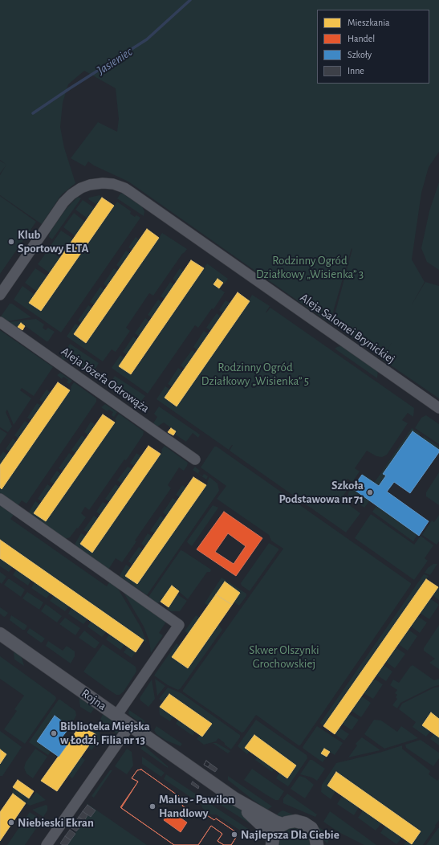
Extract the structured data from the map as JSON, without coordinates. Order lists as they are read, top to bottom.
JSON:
{
  "streets": {
    "street": ["Aleja Salomei Brynickiej", "Aleja Józefa Odrowąża", "Rojna"]
  },
  "water": ["Jasieniec"],
  "parks": ["Rodzinny Ogród Działkowy „Wisienka” 3", "Rodzinny Ogród Działkowy „Wisienka” 5", "Skwer Olszynki Grochowskiej"],
  "places": [
    "Klub Sportowy ELTA",
    "Szkoła Podstawowa nr 71",
    "Biblioteka Miejska w Łodzi, Filia nr 13",
    "Malus - Pawilon Handlowy",
    "Niebieski Ekran",
    "Najlepsza Dla Ciebie"
  ],
  "legend": [
    "Mieszkania",
    "Handel",
    "Szkoły",
    "Inne"
  ]
}
